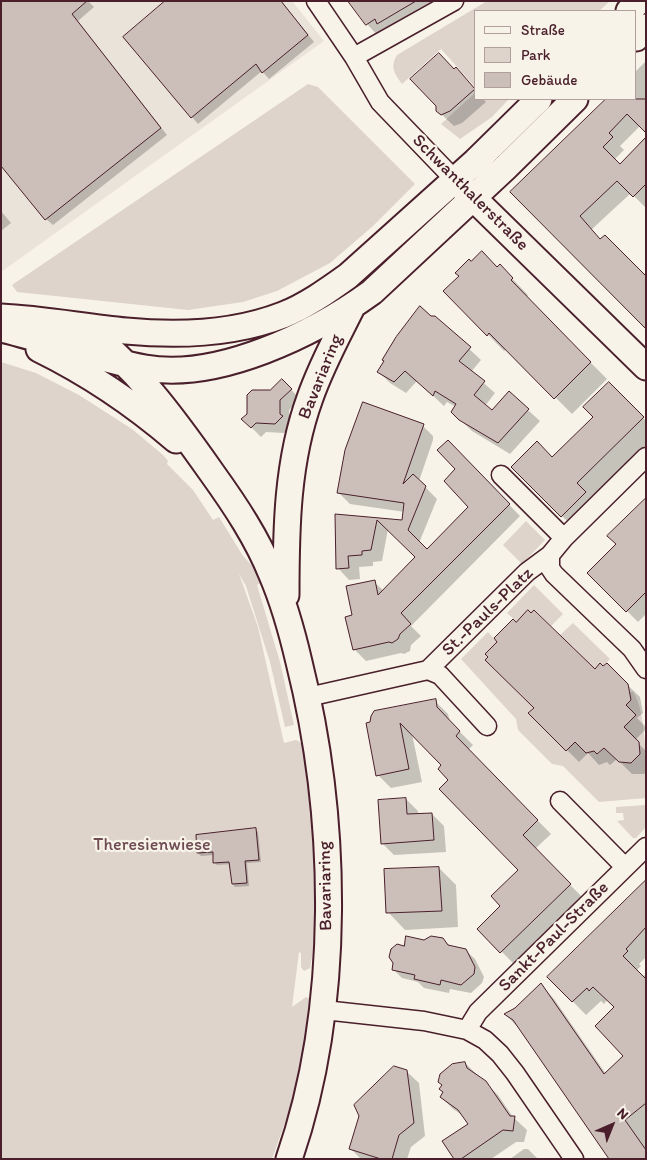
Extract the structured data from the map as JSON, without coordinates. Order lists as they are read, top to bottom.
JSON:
{
  "streets": {
    "main road": ["Schwanthalerstraße", "Bavariaring"],
    "street": ["St.-Pauls-Platz", "Sankt-Paul-Straße"]
  },
  "crossings": [
    ["Schwanthalerstraße", "Bavariaring"]
  ],
  "parks": ["Theresienwiese"],
  "legend": ["Straße", "Park", "Gebäude"],
  "north": "top right"
}
